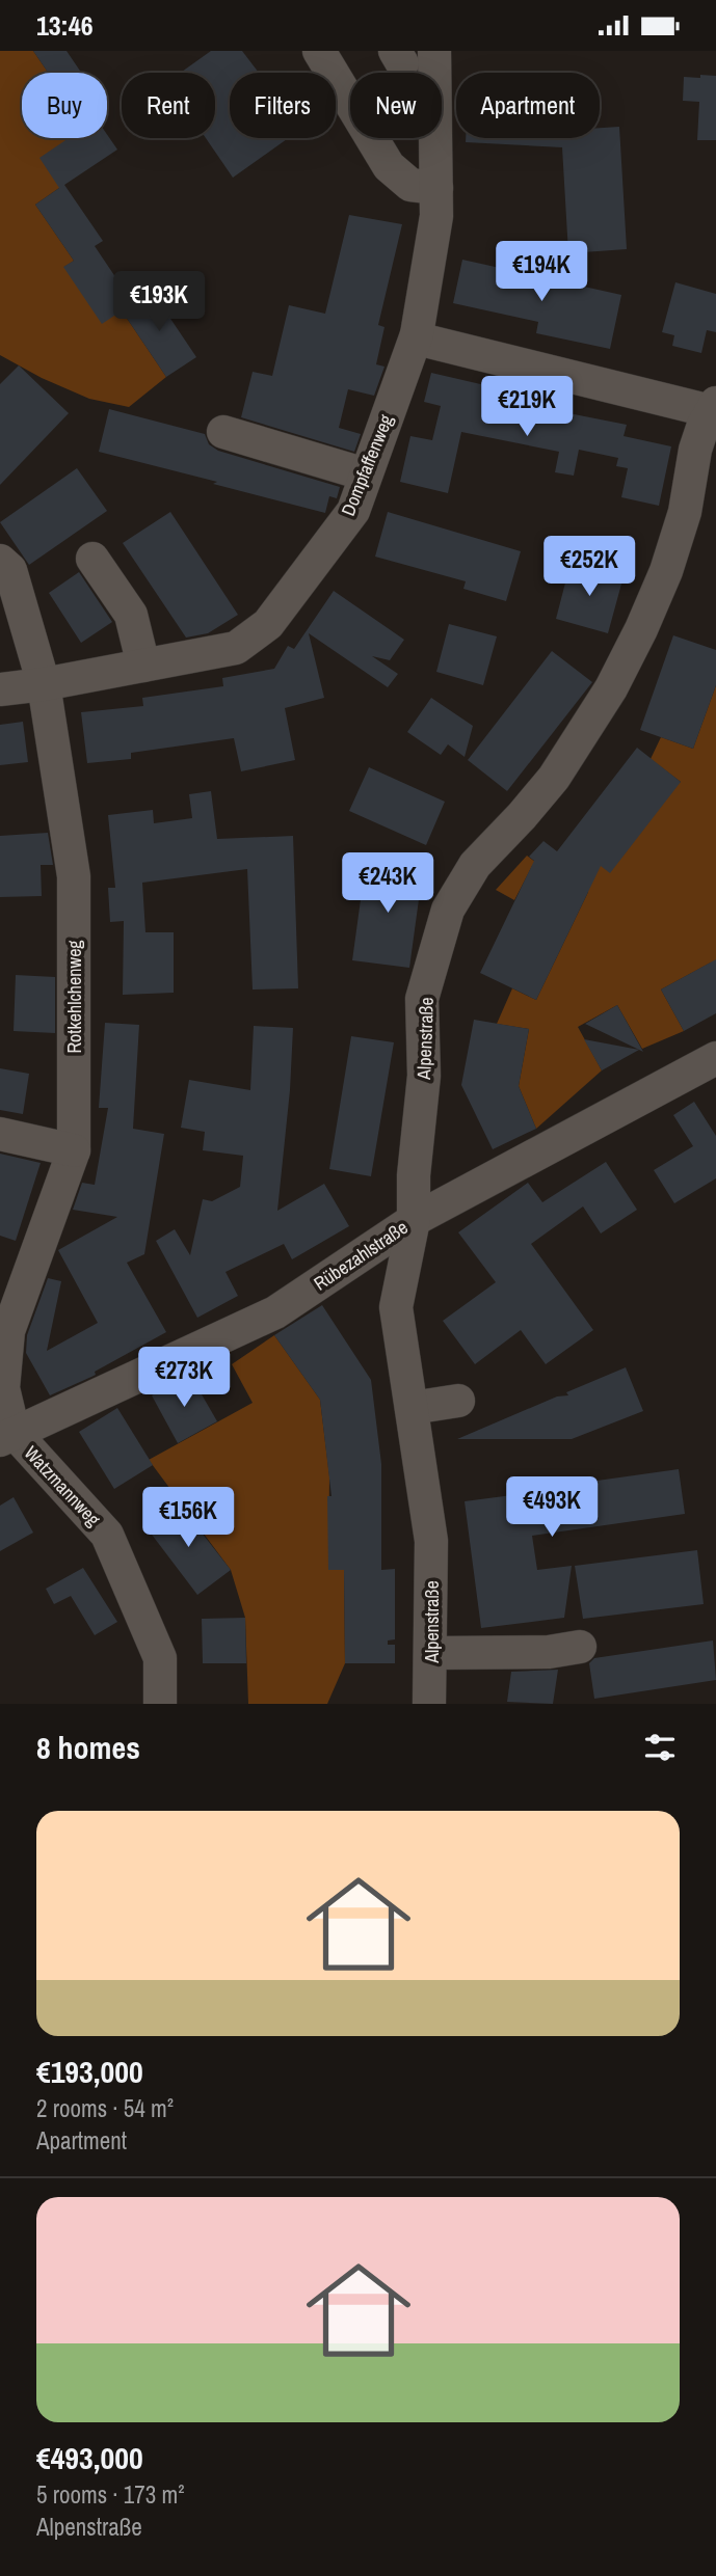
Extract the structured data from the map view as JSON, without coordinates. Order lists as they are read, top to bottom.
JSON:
{
  "streets": {
    "street": [
      "Dompfaffenweg",
      "Rotkehlchenweg",
      "Alpenstraße",
      "Rübezahlstraße",
      "Watzmannweg"
    ]
  },
  "crossings": [
    ["Dompfaffenweg", "Rotkehlchenweg"],
    ["Rotkehlchenweg", "Rübezahlstraße"],
    ["Rotkehlchenweg", "Watzmannweg"],
    ["Alpenstraße", "Rübezahlstraße"],
    ["Rübezahlstraße", "Watzmannweg"]
  ],
  "page": {
    "status": "13:46",
    "chip": [
      "Buy",
      "Rent",
      "Filters",
      "New",
      "Apartment"
    ],
    "price": [
      "€194K",
      "€193K",
      "€219K",
      "€252K",
      "€243K",
      "€273K",
      "€493K",
      "€156K"
    ],
    "heading": "8 homes",
    "list": [
      {
        "name": "€193,000",
        "note": "2 rooms · 54 m² · Apartment"
      },
      {
        "name": "€493,000",
        "note": "5 rooms · 173 m² · Alpenstraße"
      }
    ]
  }
}
